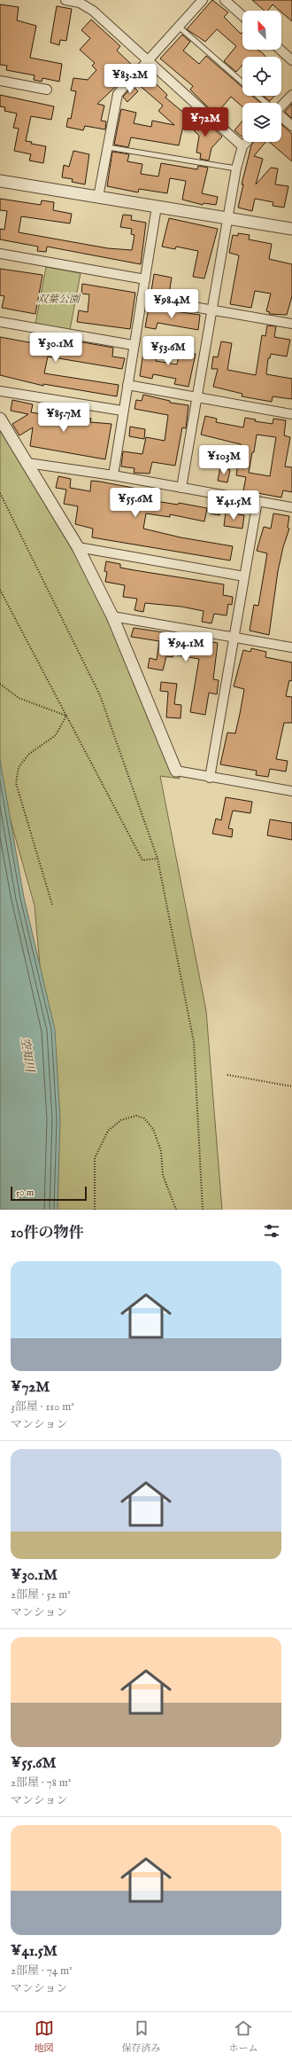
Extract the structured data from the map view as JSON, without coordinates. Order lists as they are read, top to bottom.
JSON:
{
  "water": ["空知川"],
  "parks": ["双葉公園"],
  "scale_bar": "50 m",
  "north": "top left",
  "page": {
    "price": [
      "¥83.2M",
      "¥72M",
      "¥98.4M",
      "¥30.1M",
      "¥53.6M",
      "¥85.7M",
      "¥103M",
      "¥55.6M",
      "¥41.5M",
      "¥94.1M"
    ],
    "scale": "50 m",
    "heading": "10件の物件",
    "list": [
      {
        "name": "¥72M",
        "note": "3部屋 · 110 m² · マンション"
      },
      {
        "name": "¥30.1M",
        "note": "2部屋 · 52 m² · マンション"
      },
      {
        "name": "¥55.6M",
        "note": "2部屋 · 78 m² · マンション"
      },
      {
        "name": "¥41.5M",
        "note": "2部屋 · 74 m² · マンション"
      }
    ],
    "tabs": ["地図", "保存済み", "ホーム"]
  }
}
